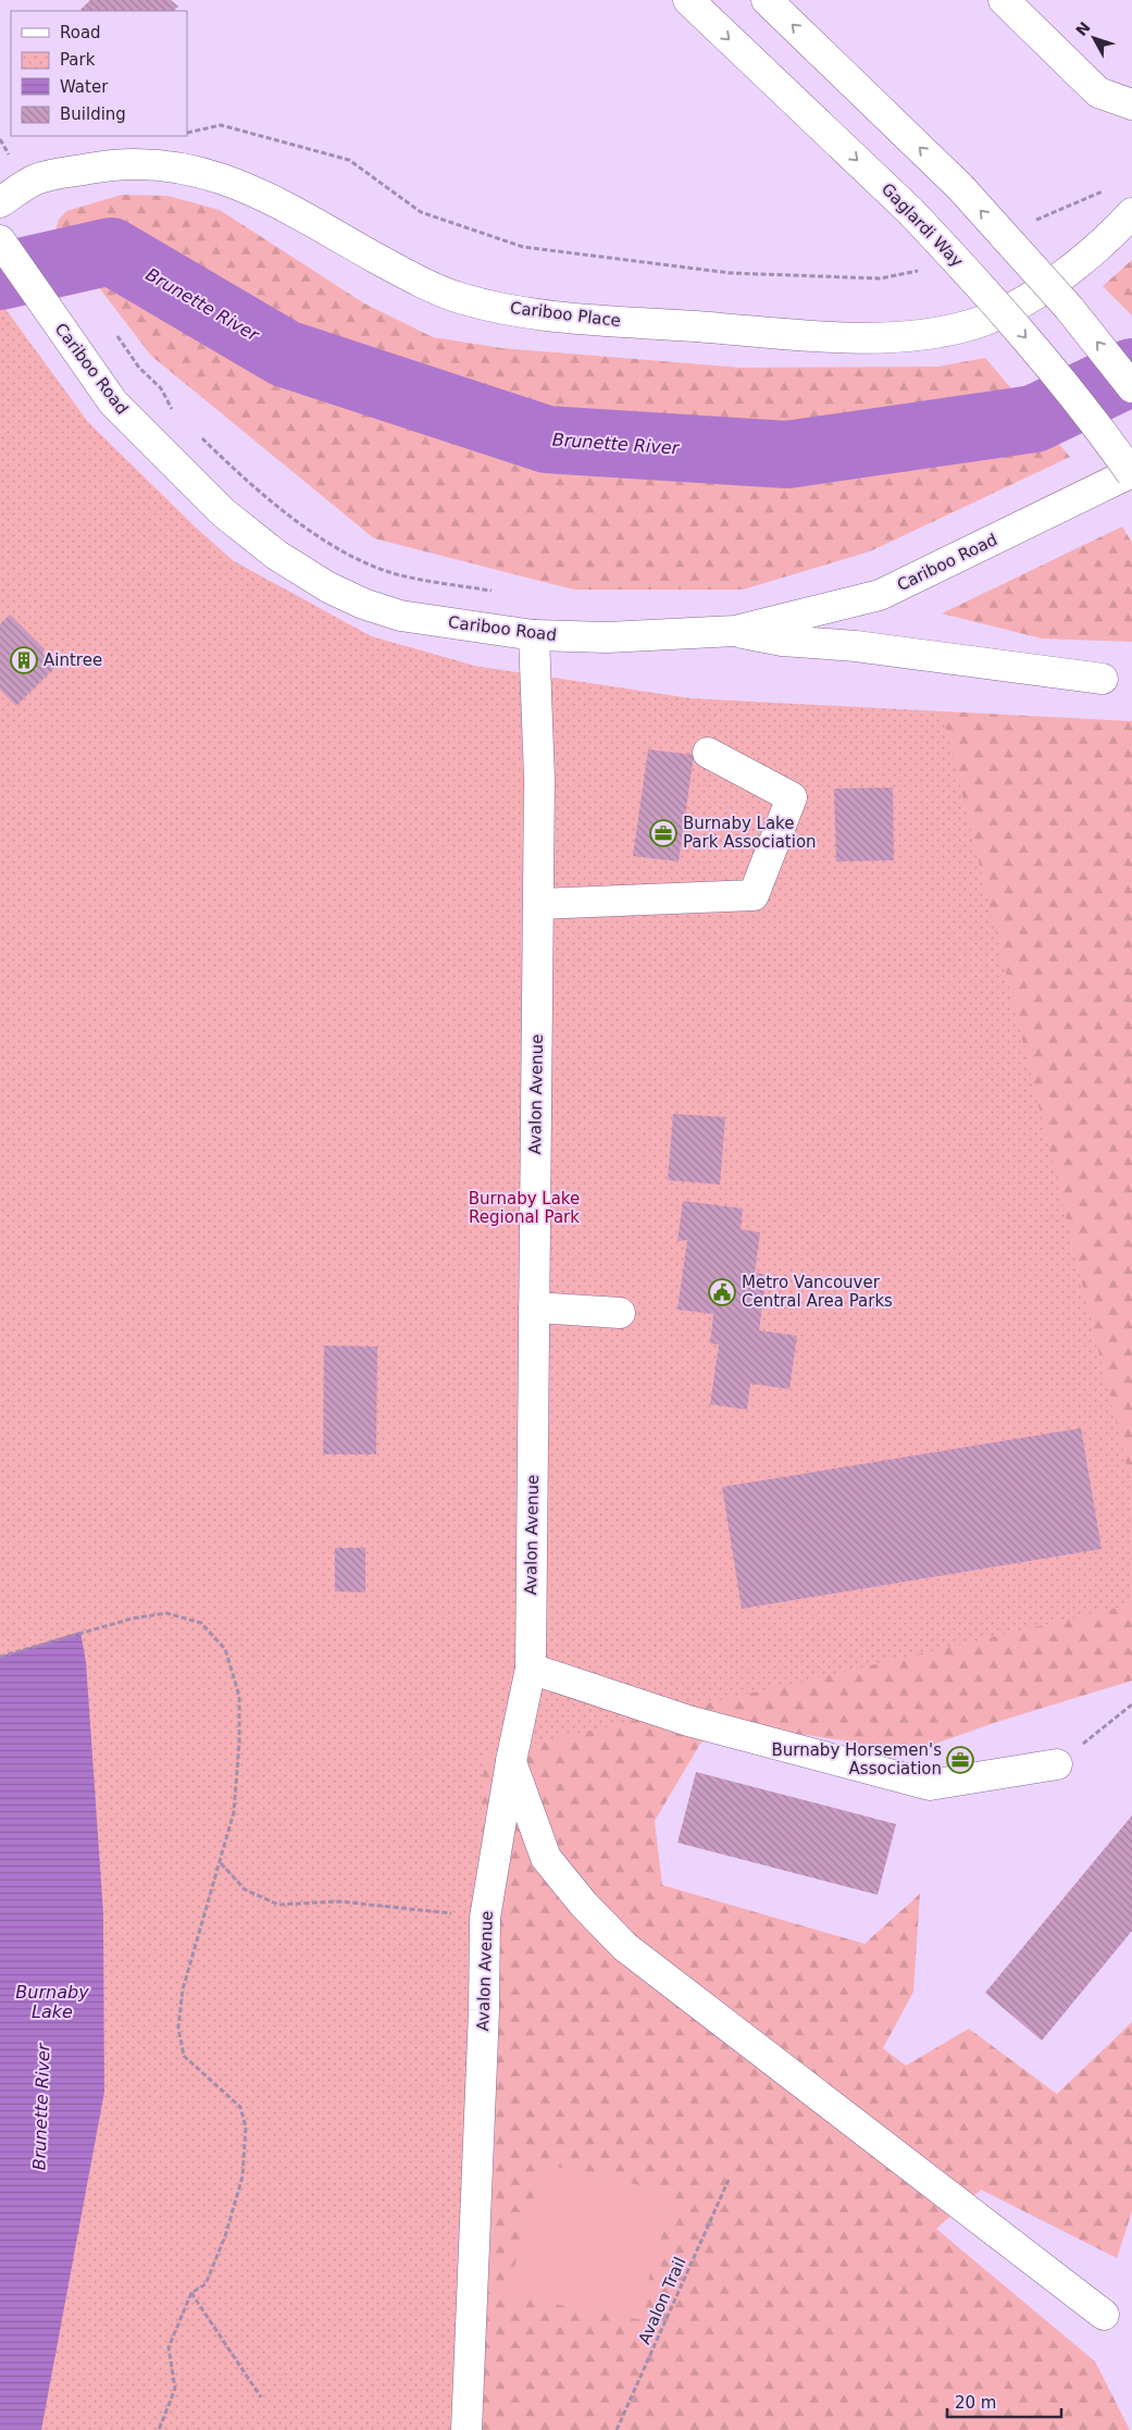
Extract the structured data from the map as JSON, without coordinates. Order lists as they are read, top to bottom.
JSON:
{
  "streets": {
    "street": [
      "Gaglardi Way",
      "Cariboo Place",
      "Cariboo Road",
      "Avalon Avenue"
    ],
    "path": ["Avalon Trail"]
  },
  "crossings": [
    ["Gaglardi Way", "Cariboo Road"],
    ["Cariboo Road", "Avalon Avenue"]
  ],
  "water": ["Brunette River", "Burnaby Lake"],
  "parks": ["Burnaby Lake Regional Park"],
  "places": {
    "building": ["Aintree"],
    "office": ["Burnaby Lake Park Association", "Burnaby Horsemen's Association"],
    "public building": ["Metro Vancouver Central Area Parks"]
  },
  "legend": [
    "Road",
    "Park",
    "Water",
    "Building"
  ],
  "scale_bar": "20 m",
  "north": "top left"
}
